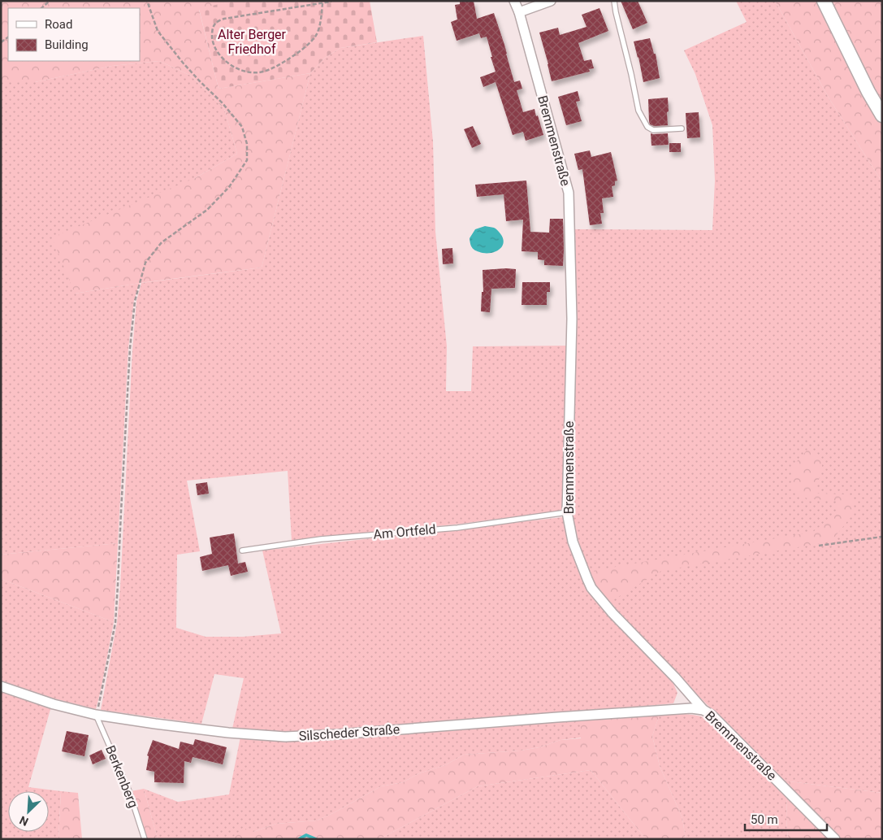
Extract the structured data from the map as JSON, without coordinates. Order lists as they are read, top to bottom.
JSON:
{
  "streets": {
    "street": ["Bremmenstraße", "Silscheder Straße"],
    "lane": ["Am Ortfeld", "Berkenberg"]
  },
  "crossings": [
    ["Bremmenstraße", "Am Ortfeld"],
    ["Bremmenstraße", "Silscheder Straße"],
    ["Silscheder Straße", "Berkenberg"]
  ],
  "parks": ["Alter Berger Friedhof"],
  "legend": ["Road", "Building"],
  "scale_bar": "50 m",
  "north": "bottom left"
}
